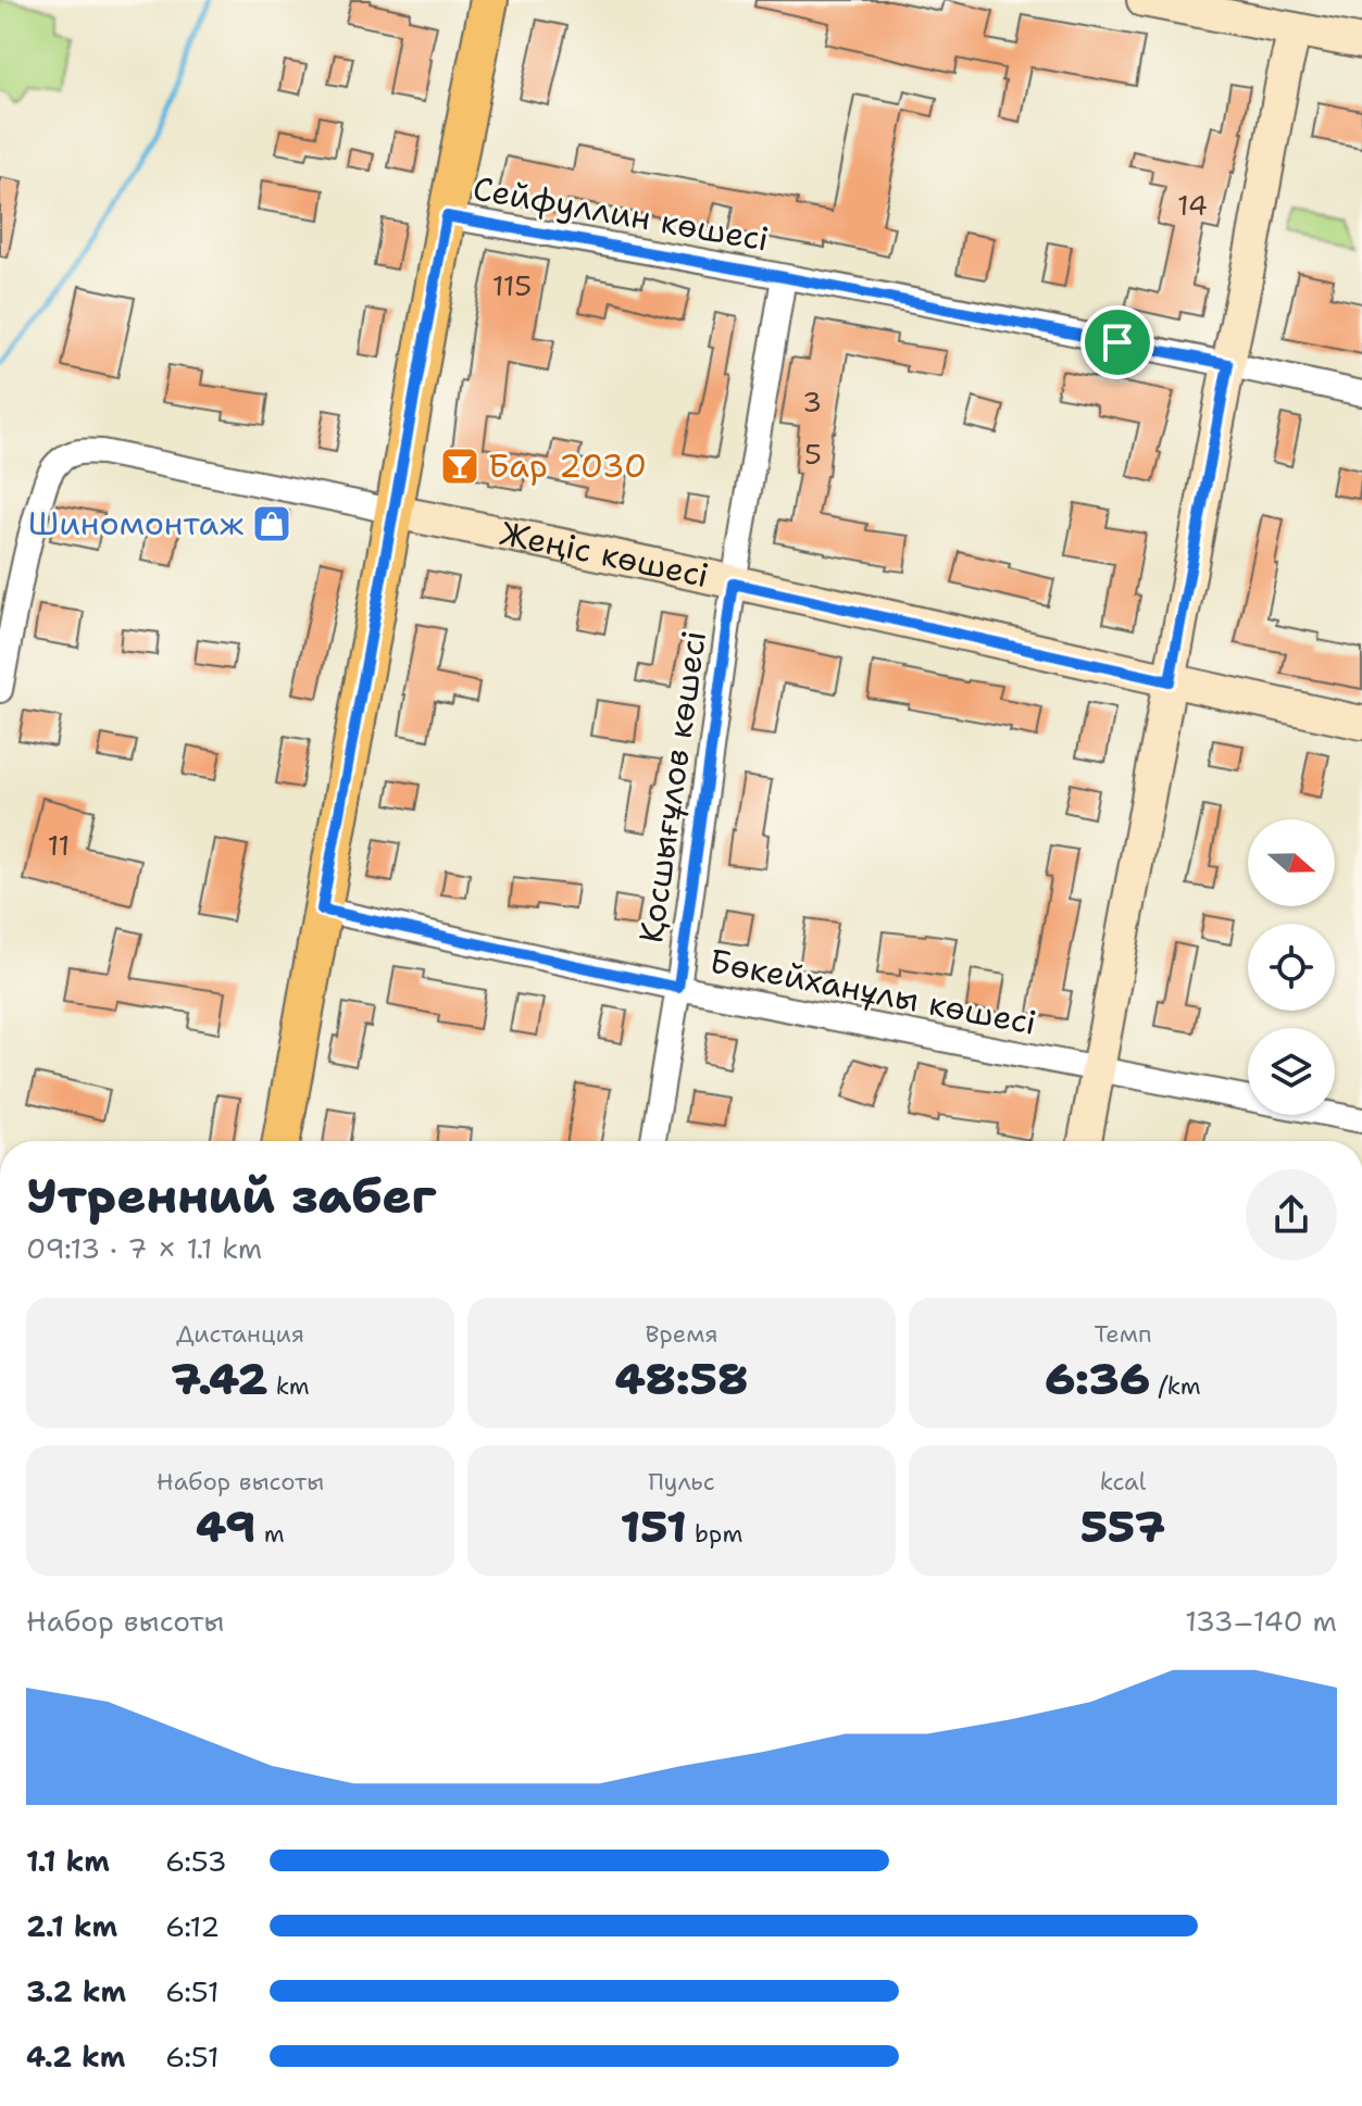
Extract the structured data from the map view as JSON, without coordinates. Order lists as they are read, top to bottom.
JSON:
{
  "streets": {
    "street": [
      "Сейфуллин көшесі",
      "Жеңіс көшесі",
      "Қосшығұлов көшесі",
      "Бөкейханұлы көшесі"
    ]
  },
  "crossings": [
    ["Сейфуллин көшесі", "Қосшығұлов көшесі"],
    ["Жеңіс көшесі", "Қосшығұлов көшесі"],
    ["Қосшығұлов көшесі", "Бөкейханұлы көшесі"]
  ],
  "places": {
    "bar": ["Бар 2030"],
    "shop": ["Шиномонтаж"]
  },
  "house_numbers": [
    "14",
    "115",
    "3",
    "5",
    "11"
  ],
  "north": "right",
  "page": {
    "heading": ["Утренний забег", "09:13 · 7 × 1.1 km"],
    "stats": [
      ["Дистанция", "7.42 km"],
      ["Время", "48:58"],
      ["Темп", "6:36 /km"],
      ["Набор высоты", "49 m"],
      ["Пульс", "151 bpm"],
      ["kcal", "557"]
    ],
    "chart": ["Набор высоты", "133–140 m"],
    "list": [
      {
        "name": "1.1 km",
        "note": "6:53"
      },
      {
        "name": "2.1 km",
        "note": "6:12"
      },
      {
        "name": "3.2 km",
        "note": "6:51"
      },
      {
        "name": "4.2 km",
        "note": "6:51"
      }
    ]
  }
}
